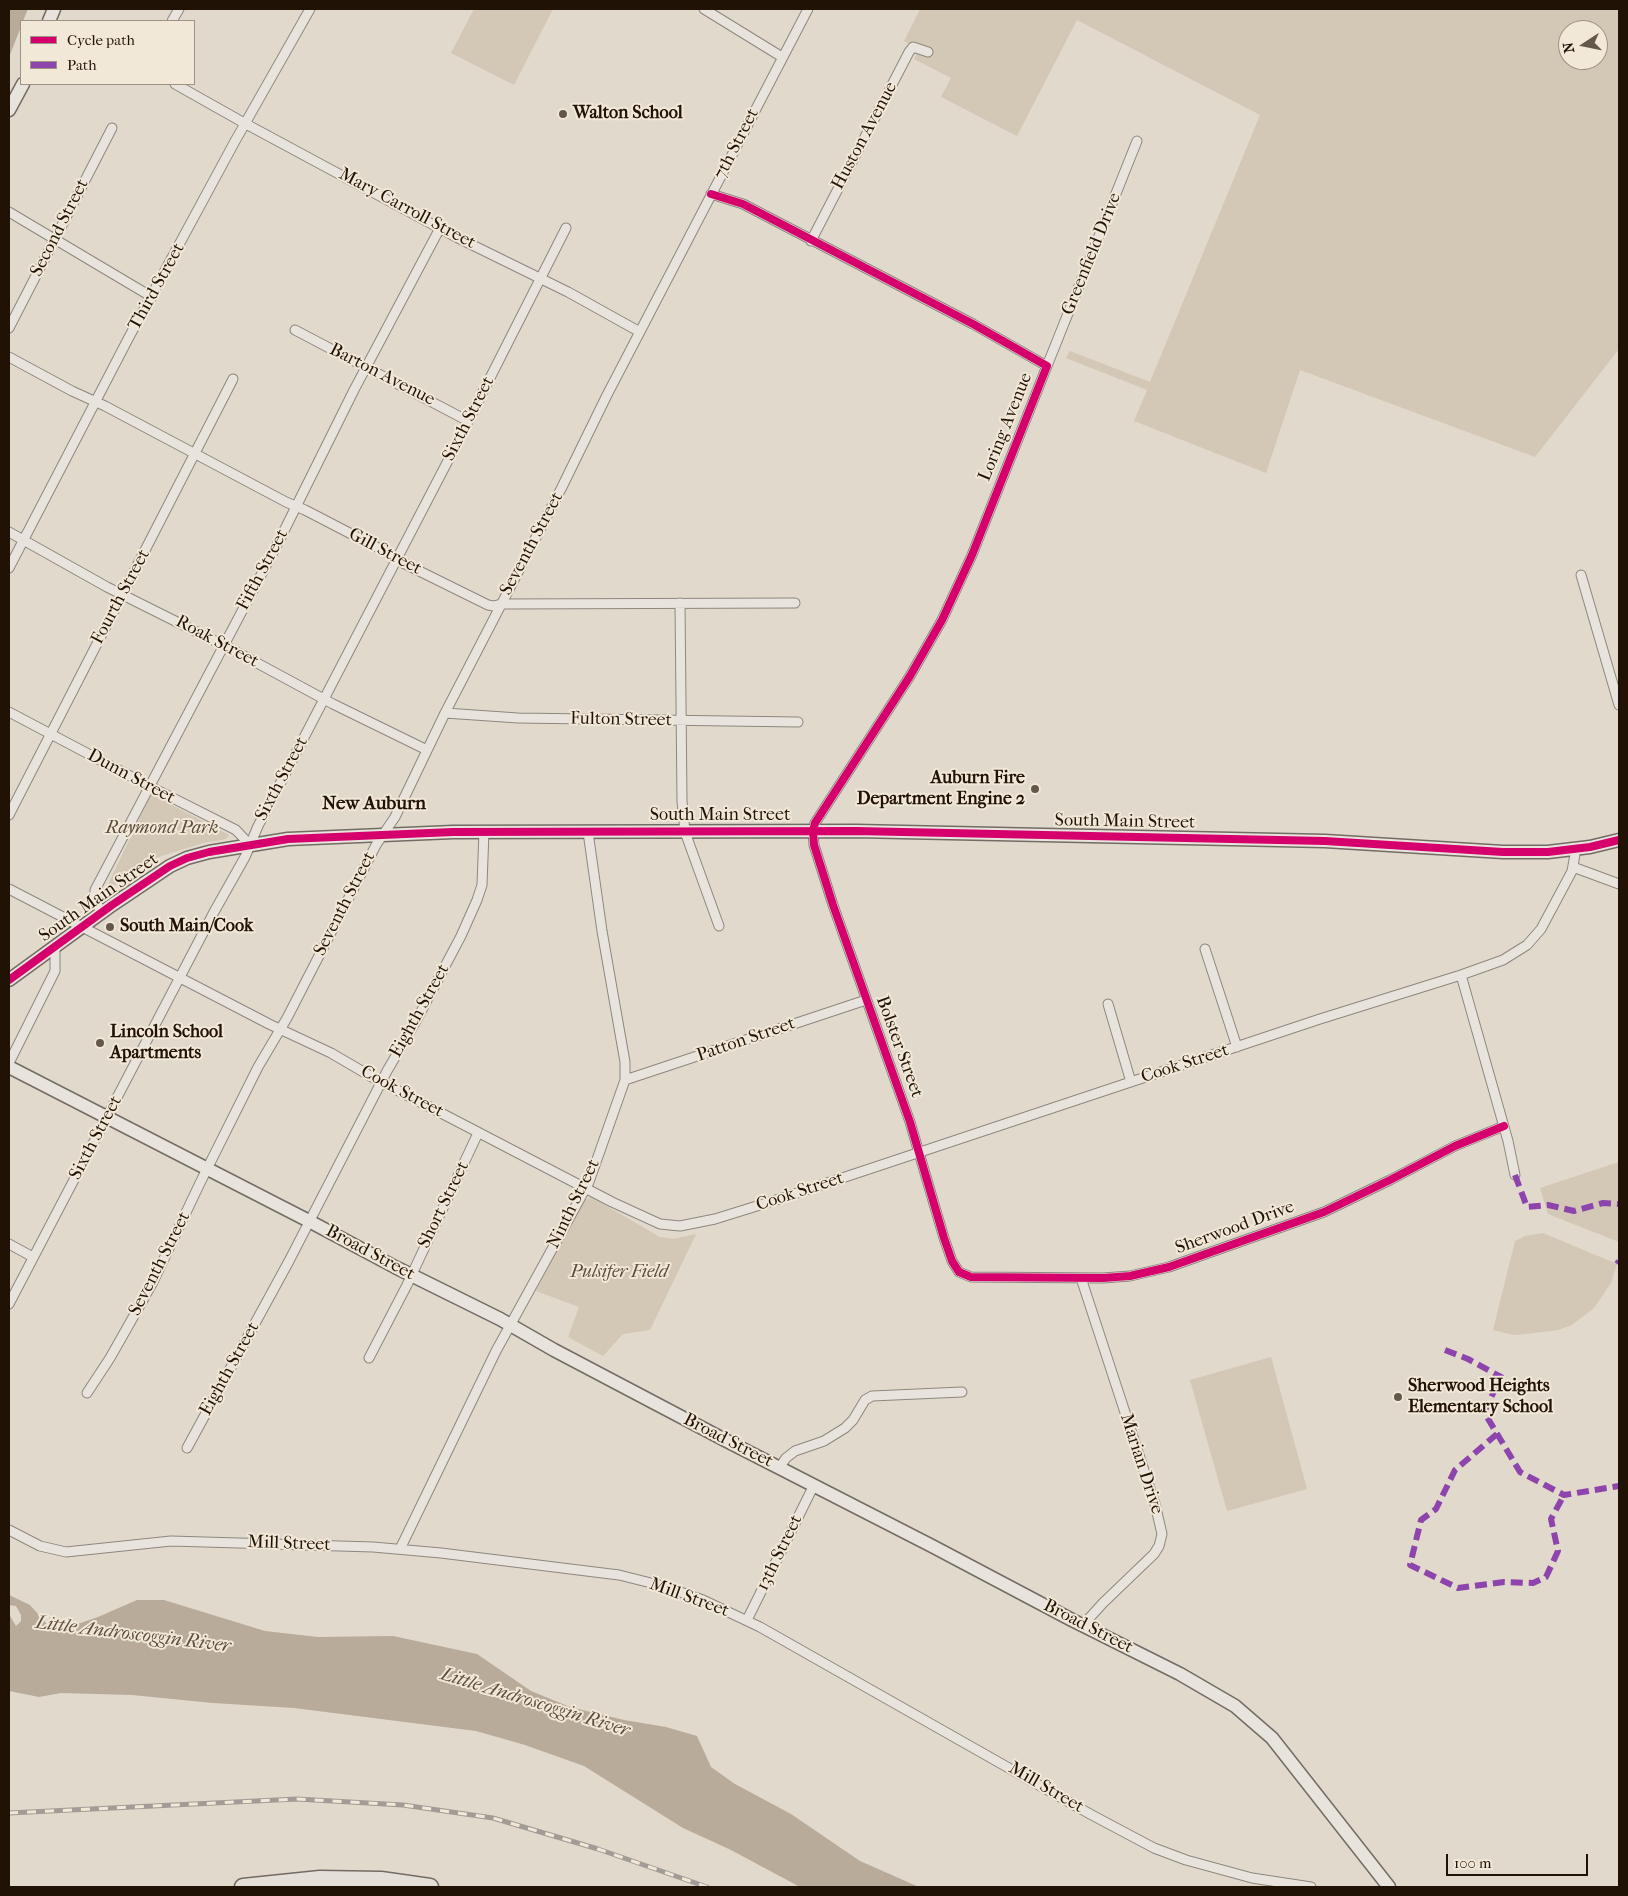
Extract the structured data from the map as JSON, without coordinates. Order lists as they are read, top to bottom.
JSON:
{
  "streets": {
    "street": [
      "Huston Avenue",
      "7th Street",
      "Mary Carroll Street",
      "Second Street",
      "Greenfield Drive",
      "Third Street",
      "Barton Avenue",
      "Sixth Street",
      "Loring Avenue",
      "Seventh Street",
      "Gill Street",
      "Fifth Street",
      "Fourth Street",
      "Roak Street",
      "Fulton Street",
      "Dunn Street",
      "South Main Street",
      "Eighth Street",
      "Patton Street",
      "Bolster Street",
      "Cook Street",
      "Ninth Street",
      "Short Street",
      "Sherwood Drive",
      "Broad Street",
      "Marian Drive",
      "Mill Street",
      "13th Street"
    ]
  },
  "crossings": [
    ["Huston Avenue", "Loring Avenue"],
    ["7th Street", "Mary Carroll Street"],
    ["7th Street", "Loring Avenue"],
    ["7th Street", "Seventh Street"],
    ["Mary Carroll Street", "Third Street"],
    ["Mary Carroll Street", "Sixth Street"],
    ["Mary Carroll Street", "Seventh Street"],
    ["Mary Carroll Street", "Fifth Street"],
    ["Greenfield Drive", "Loring Avenue"],
    ["Third Street", "Gill Street"],
    ["Third Street", "Roak Street"],
    ["Barton Avenue", "Sixth Street"],
    ["Barton Avenue", "Fifth Street"],
    ["Sixth Street", "Gill Street"],
    ["Sixth Street", "Roak Street"],
    ["Sixth Street", "Dunn Street"],
    ["Sixth Street", "South Main Street"],
    ["Sixth Street", "Cook Street"],
    ["Sixth Street", "Broad Street"],
    ["Loring Avenue", "South Main Street"],
    ["Loring Avenue", "Bolster Street"],
    ["Seventh Street", "Gill Street"],
    ["Seventh Street", "Roak Street"],
    ["Seventh Street", "Fulton Street"],
    ["Seventh Street", "South Main Street"],
    ["Seventh Street", "Cook Street"],
    ["Seventh Street", "Broad Street"],
    ["Gill Street", "Fifth Street"],
    ["Gill Street", "Fourth Street"],
    ["Fifth Street", "Roak Street"],
    ["Fifth Street", "Dunn Street"],
    ["Fifth Street", "South Main Street"],
    ["Fourth Street", "Roak Street"],
    ["Fourth Street", "Dunn Street"],
    ["Dunn Street", "South Main Street"],
    ["South Main Street", "Eighth Street"],
    ["South Main Street", "Bolster Street"],
    ["South Main Street", "Cook Street"],
    ["South Main Street", "Ninth Street"],
    ["Eighth Street", "Cook Street"],
    ["Eighth Street", "Broad Street"],
    ["Patton Street", "Bolster Street"],
    ["Patton Street", "Ninth Street"],
    ["Bolster Street", "Cook Street"],
    ["Bolster Street", "Sherwood Drive"],
    ["Cook Street", "Ninth Street"],
    ["Cook Street", "Short Street"],
    ["Ninth Street", "Broad Street"],
    ["Ninth Street", "Mill Street"],
    ["Short Street", "Broad Street"],
    ["Sherwood Drive", "Marian Drive"],
    ["Broad Street", "Marian Drive"],
    ["Broad Street", "13th Street"],
    ["Mill Street", "13th Street"]
  ],
  "districts": ["New Auburn"],
  "water": ["Little Androscoggin River"],
  "parks": ["Raymond Park", "Pulsifer Field"],
  "places": [
    "Walton School",
    "Auburn Fire Department Engine 2",
    "South Main/Cook",
    "Lincoln School Apartments",
    "Sherwood Heights Elementary School"
  ],
  "legend": ["Cycle path", "Path"],
  "scale_bar": "100 m",
  "north": "left"
}
